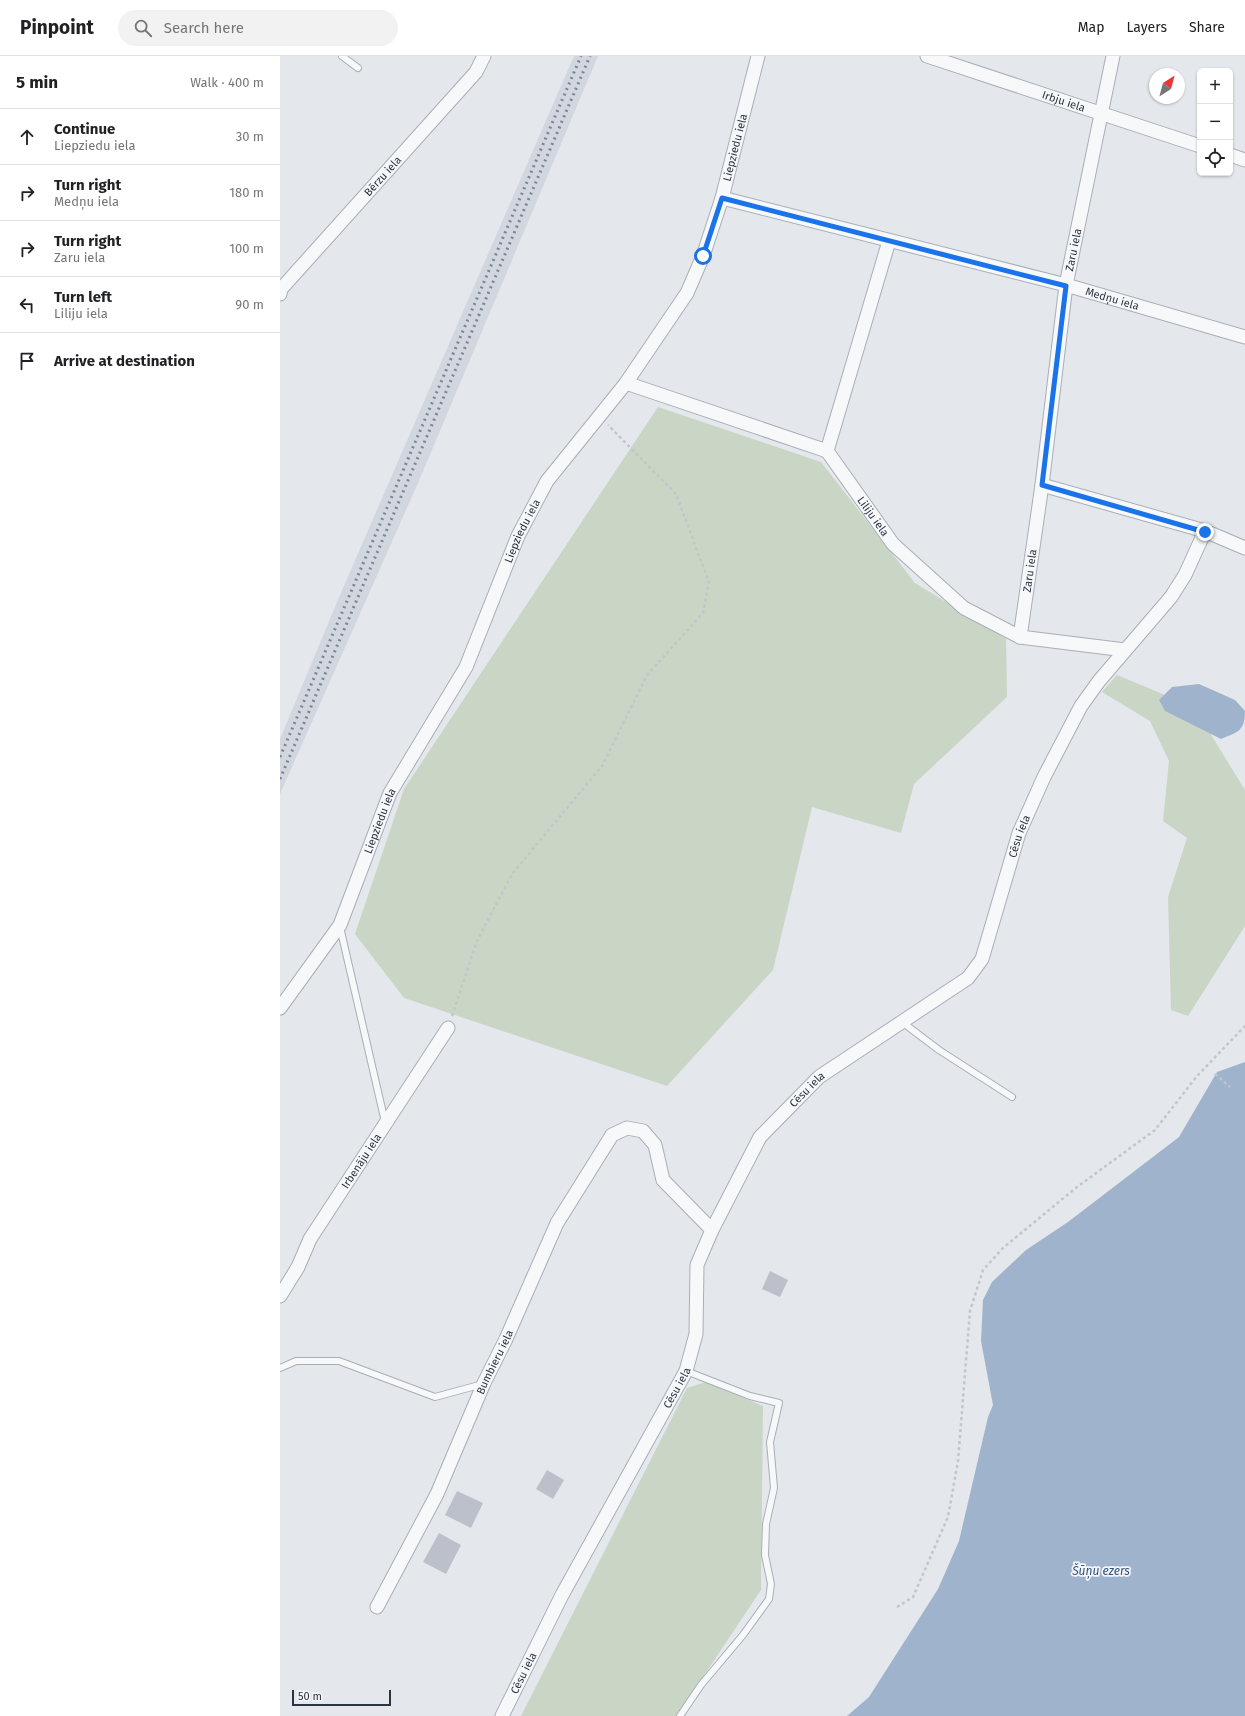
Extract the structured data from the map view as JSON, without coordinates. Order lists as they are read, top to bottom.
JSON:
{
  "streets": {
    "street": [
      "Irbju iela",
      "Liepziedu iela",
      "Bērzu iela",
      "Zaru iela",
      "Medņu iela",
      "Liliju iela",
      "Cēsu iela",
      "Irbenāju iela",
      "Bumbieru iela"
    ]
  },
  "crossings": [
    ["Irbju iela", "Zaru iela"],
    ["Liepziedu iela", "Medņu iela"],
    ["Zaru iela", "Medņu iela"],
    ["Zaru iela", "Liliju iela"],
    ["Liliju iela", "Cēsu iela"],
    ["Cēsu iela", "Bumbieru iela"]
  ],
  "water": ["Šūņu ezers"],
  "scale_bar": "50 m",
  "north": "top right",
  "page": {
    "header": "Pinpoint",
    "search": "Search here",
    "nav": ["Map", "Layers", "Share"],
    "heading": ["5 min", "Walk · 400 m"],
    "map_buttons": ["+", "−"],
    "list": [
      ["Continue", "Liepziedu iela", "30 m"],
      ["Turn right", "Medņu iela", "180 m"],
      ["Turn right", "Zaru iela", "100 m"],
      ["Turn left", "Liliju iela", "90 m"],
      "Arrive at destination"
    ],
    "scale": "50 m"
  }
}
